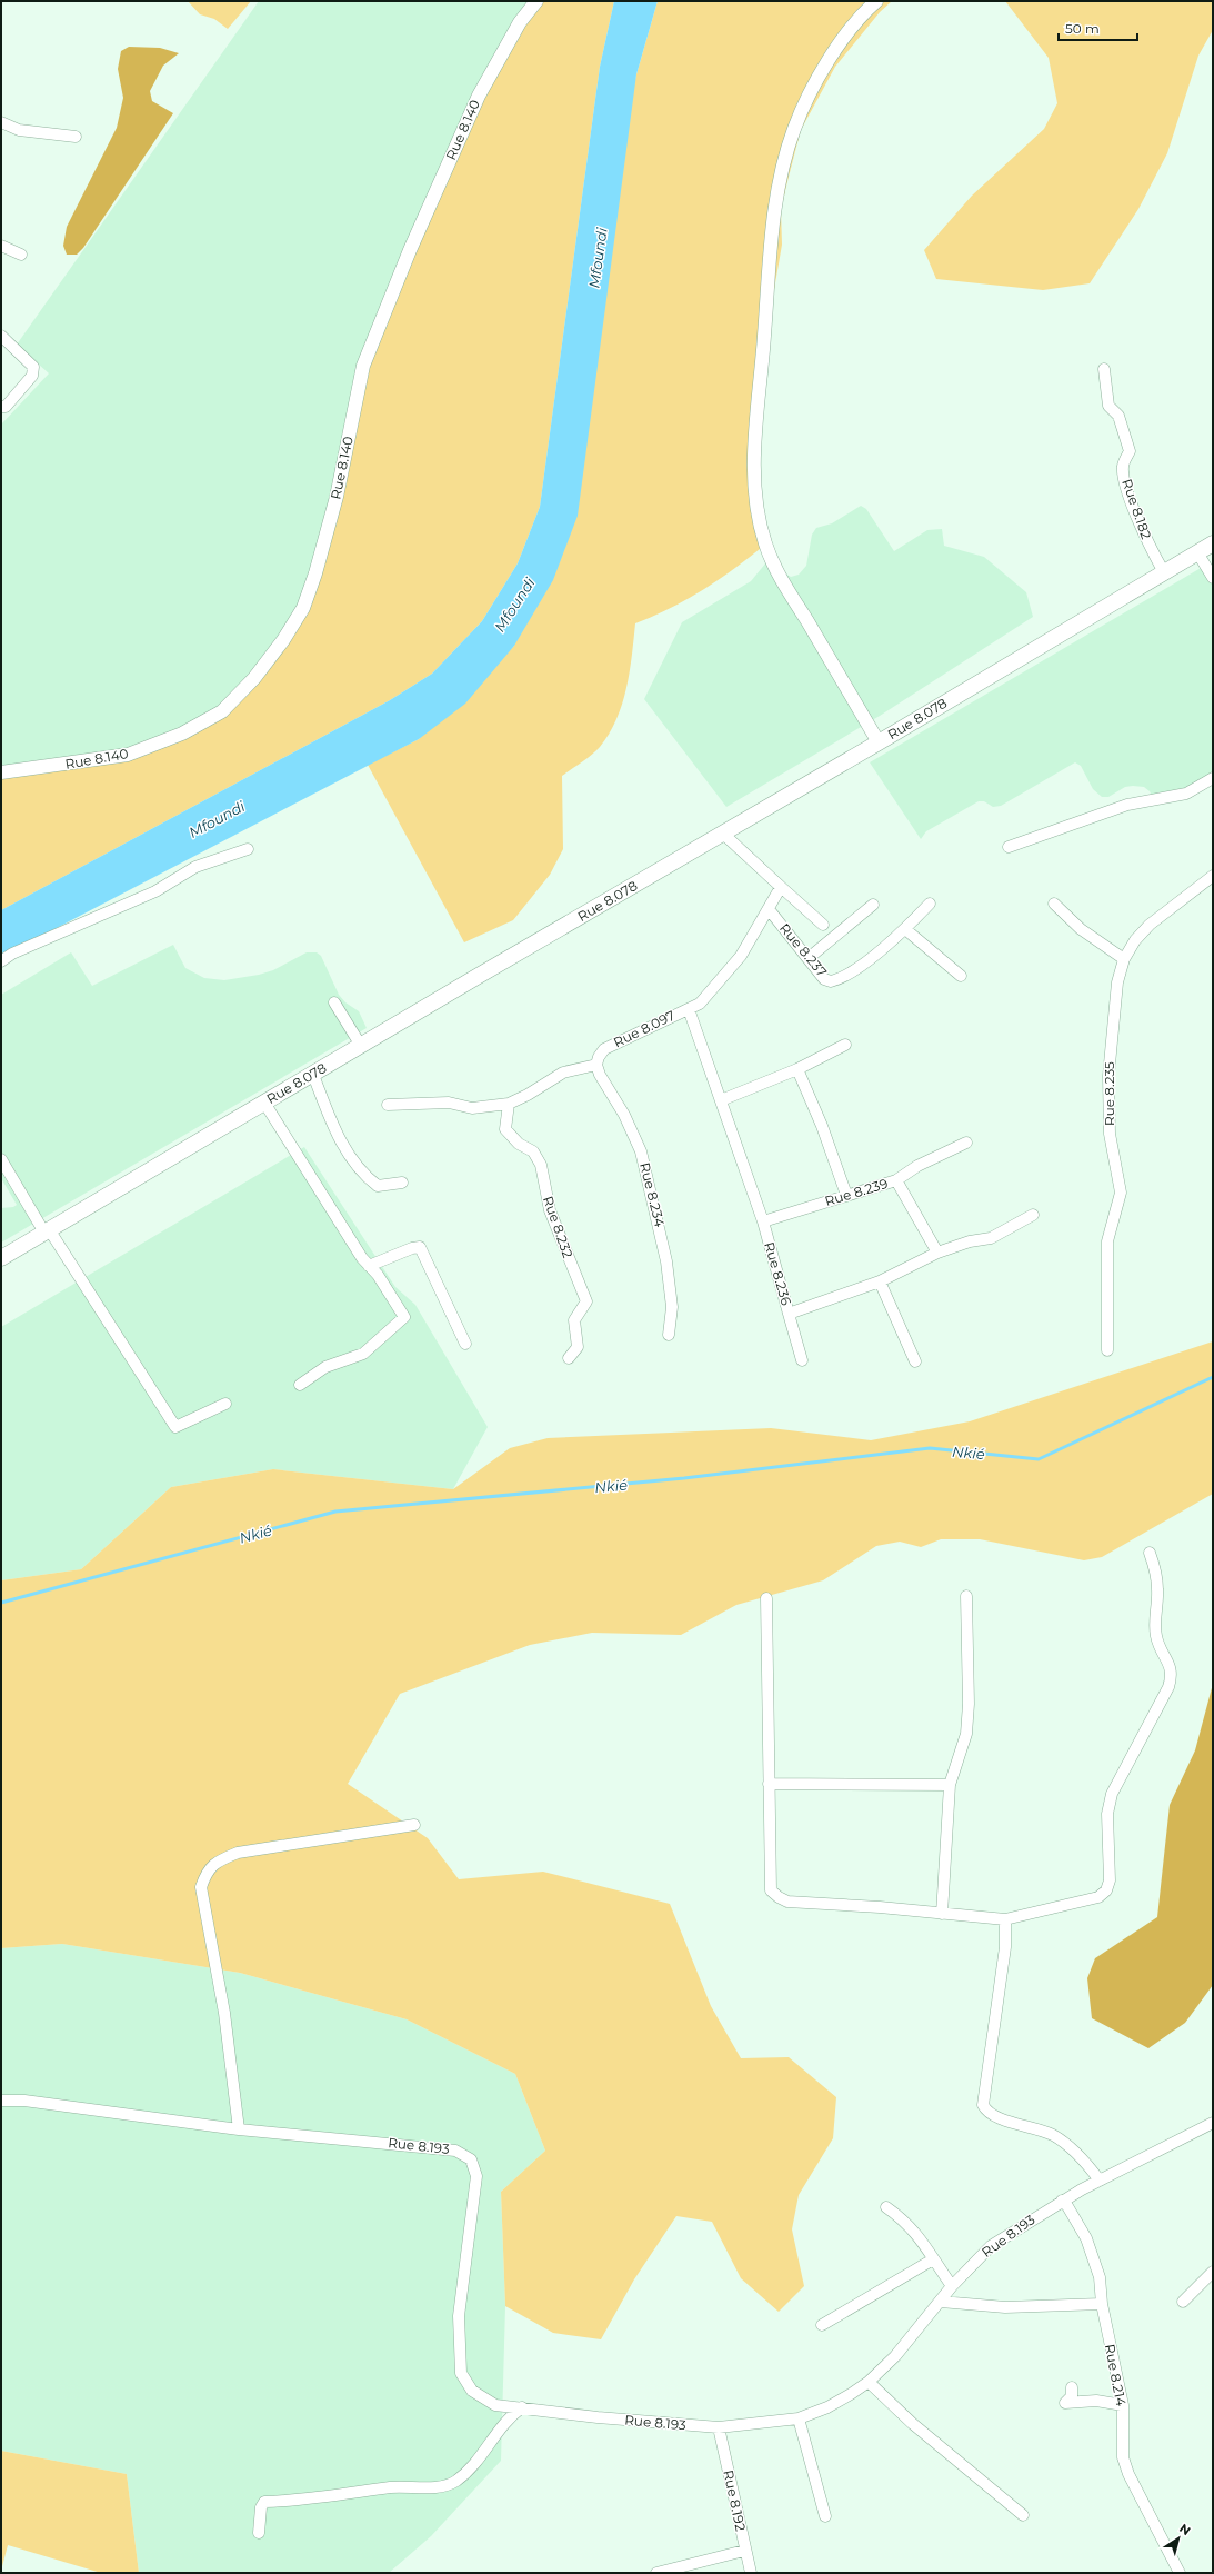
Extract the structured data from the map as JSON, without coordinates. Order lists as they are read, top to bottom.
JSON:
{
  "streets": {
    "highway": ["Rue 8.078"],
    "main road": ["Rue 8.140"],
    "street": [
      "Rue 8.182",
      "Rue 8.237",
      "Rue 8.097",
      "Rue 8.235",
      "Rue 8.239",
      "Rue 8.234",
      "Rue 8.232",
      "Rue 8.236",
      "Rue 8.193",
      "Rue 8.214",
      "Rue 8.192"
    ]
  },
  "crossings": [
    ["Rue 8.182", "Rue 8.078"],
    ["Rue 8.237", "Rue 8.097"],
    ["Rue 8.097", "Rue 8.234"],
    ["Rue 8.097", "Rue 8.236"],
    ["Rue 8.239", "Rue 8.236"],
    ["Rue 8.193", "Rue 8.214"],
    ["Rue 8.193", "Rue 8.192"]
  ],
  "water": ["Mfoundi", "Nkié"],
  "scale_bar": "50 m",
  "north": "top right"
}
